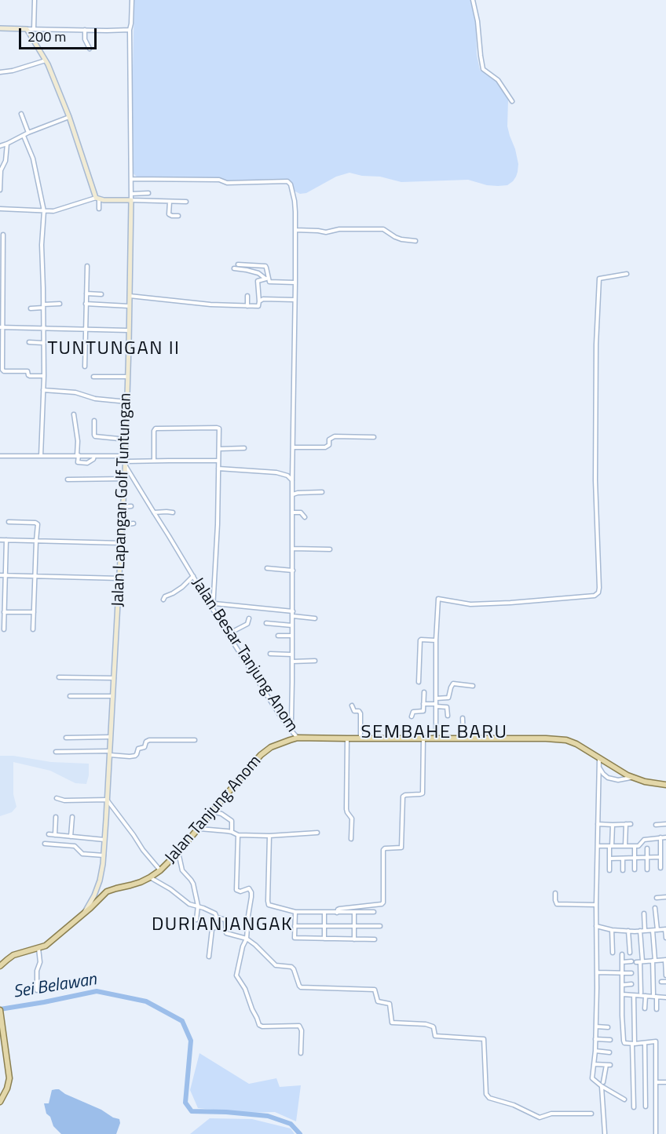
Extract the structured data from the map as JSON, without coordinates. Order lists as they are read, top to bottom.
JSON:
{
  "streets": {
    "main road": ["Jalan Lapangan Golf Tuntungan", "Jalan Besar Tanjung Anom", "Jalan Tanjung Anom"]
  },
  "crossings": [
    ["Jalan Lapangan Golf Tuntungan", "Jalan Besar Tanjung Anom"],
    ["Jalan Lapangan Golf Tuntungan", "Jalan Tanjung Anom"],
    ["Jalan Besar Tanjung Anom", "Jalan Tanjung Anom"]
  ],
  "districts": ["TUNTUNGAN II", "SEMBAHE BARU", "DURIANJANGAK"],
  "water": ["Sei Belawan"],
  "scale_bar": "200 m"
}
